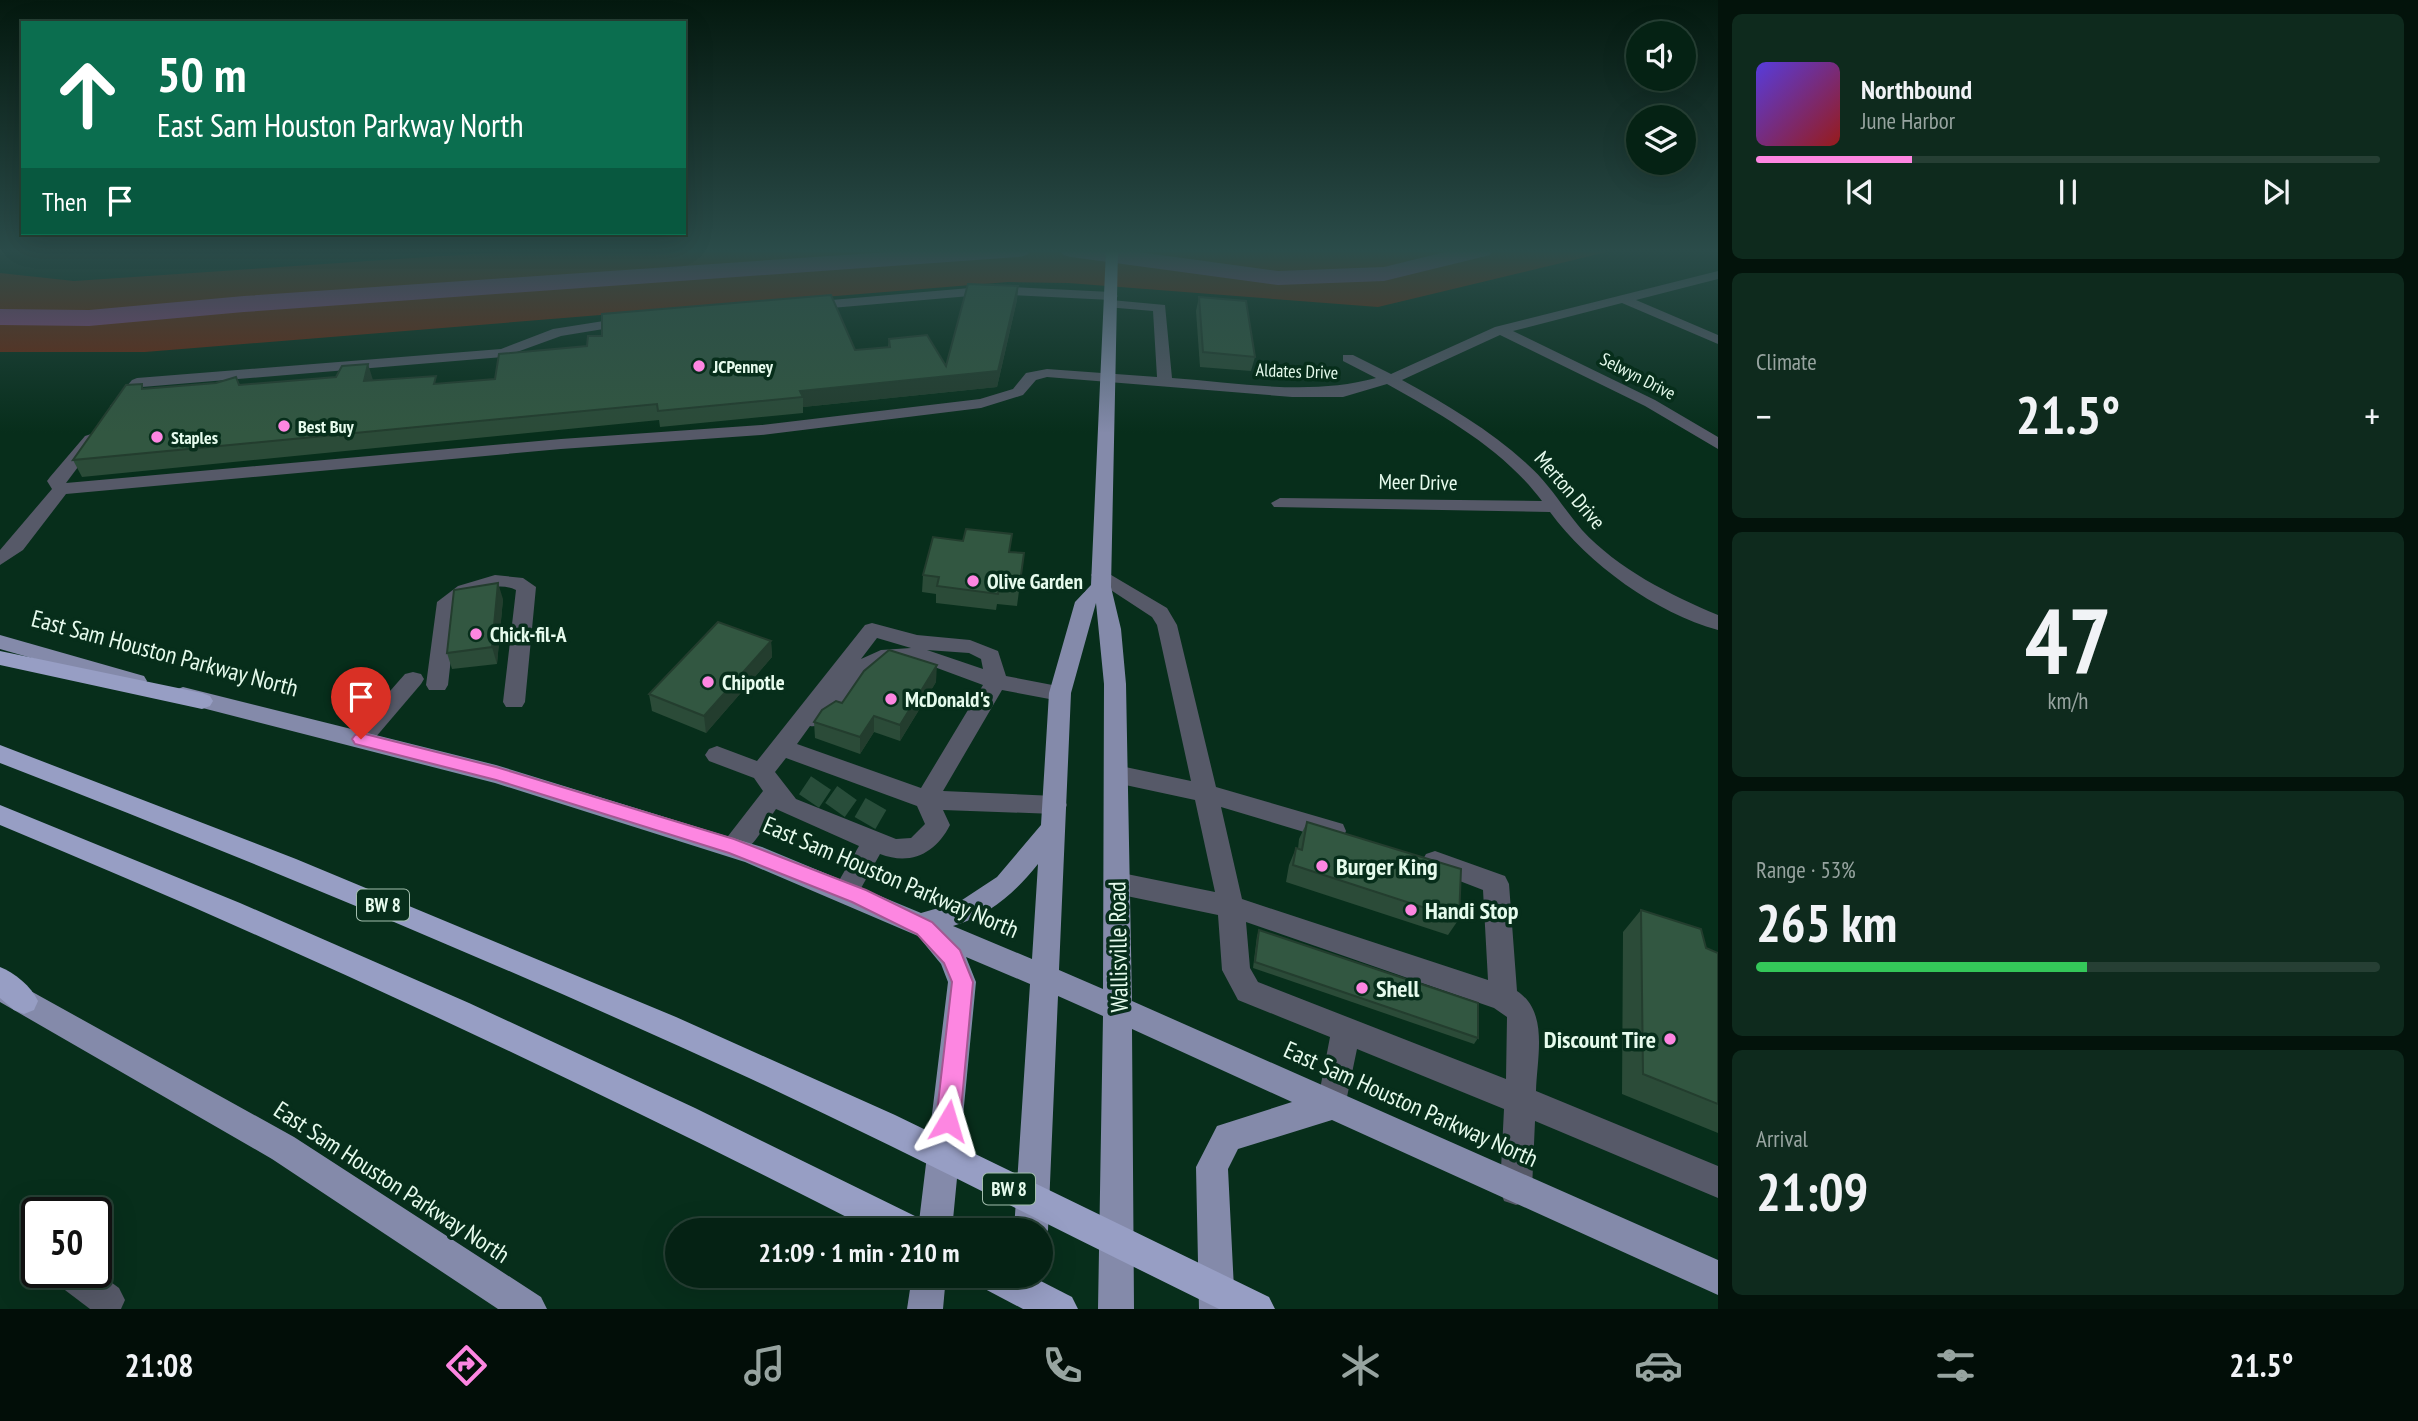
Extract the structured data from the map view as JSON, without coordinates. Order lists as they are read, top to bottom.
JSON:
{
  "streets": {
    "highway": ["BW 8"],
    "main road": ["East Sam Houston Parkway North", "Wallisville Road"],
    "street": [
      "Aldates Drive",
      "Selwyn Drive",
      "Meer Drive",
      "Merton Drive"
    ]
  },
  "crossings": [
    ["Aldates Drive", "Selwyn Drive"],
    ["Aldates Drive", "Merton Drive"],
    ["Meer Drive", "Merton Drive"],
    ["East Sam Houston Parkway North", "Wallisville Road"]
  ],
  "places": [
    "JCPenney",
    "Best Buy",
    "Staples",
    "Olive Garden",
    "Chick-fil-A",
    "Chipotle",
    "McDonald's",
    "Burger King",
    "Handi Stop",
    "Shell",
    "Discount Tire"
  ],
  "page": {
    "turn": ["50 m", "East Sam Houston Parkway North"],
    "song": ["Northbound", "June Harbor"],
    "then": "Then",
    "tile": [
      "Climate",
      ["47", "km/h"],
      ["Range · 53%", "265 km"],
      ["Arrival", "21:09"]
    ],
    "heat": ["−", "21.5°", "+"],
    "limit": "50",
    "trip": "21:09 · 1 min · 210 m",
    "tabs": ["21:08", "21.5°"]
  }
}
